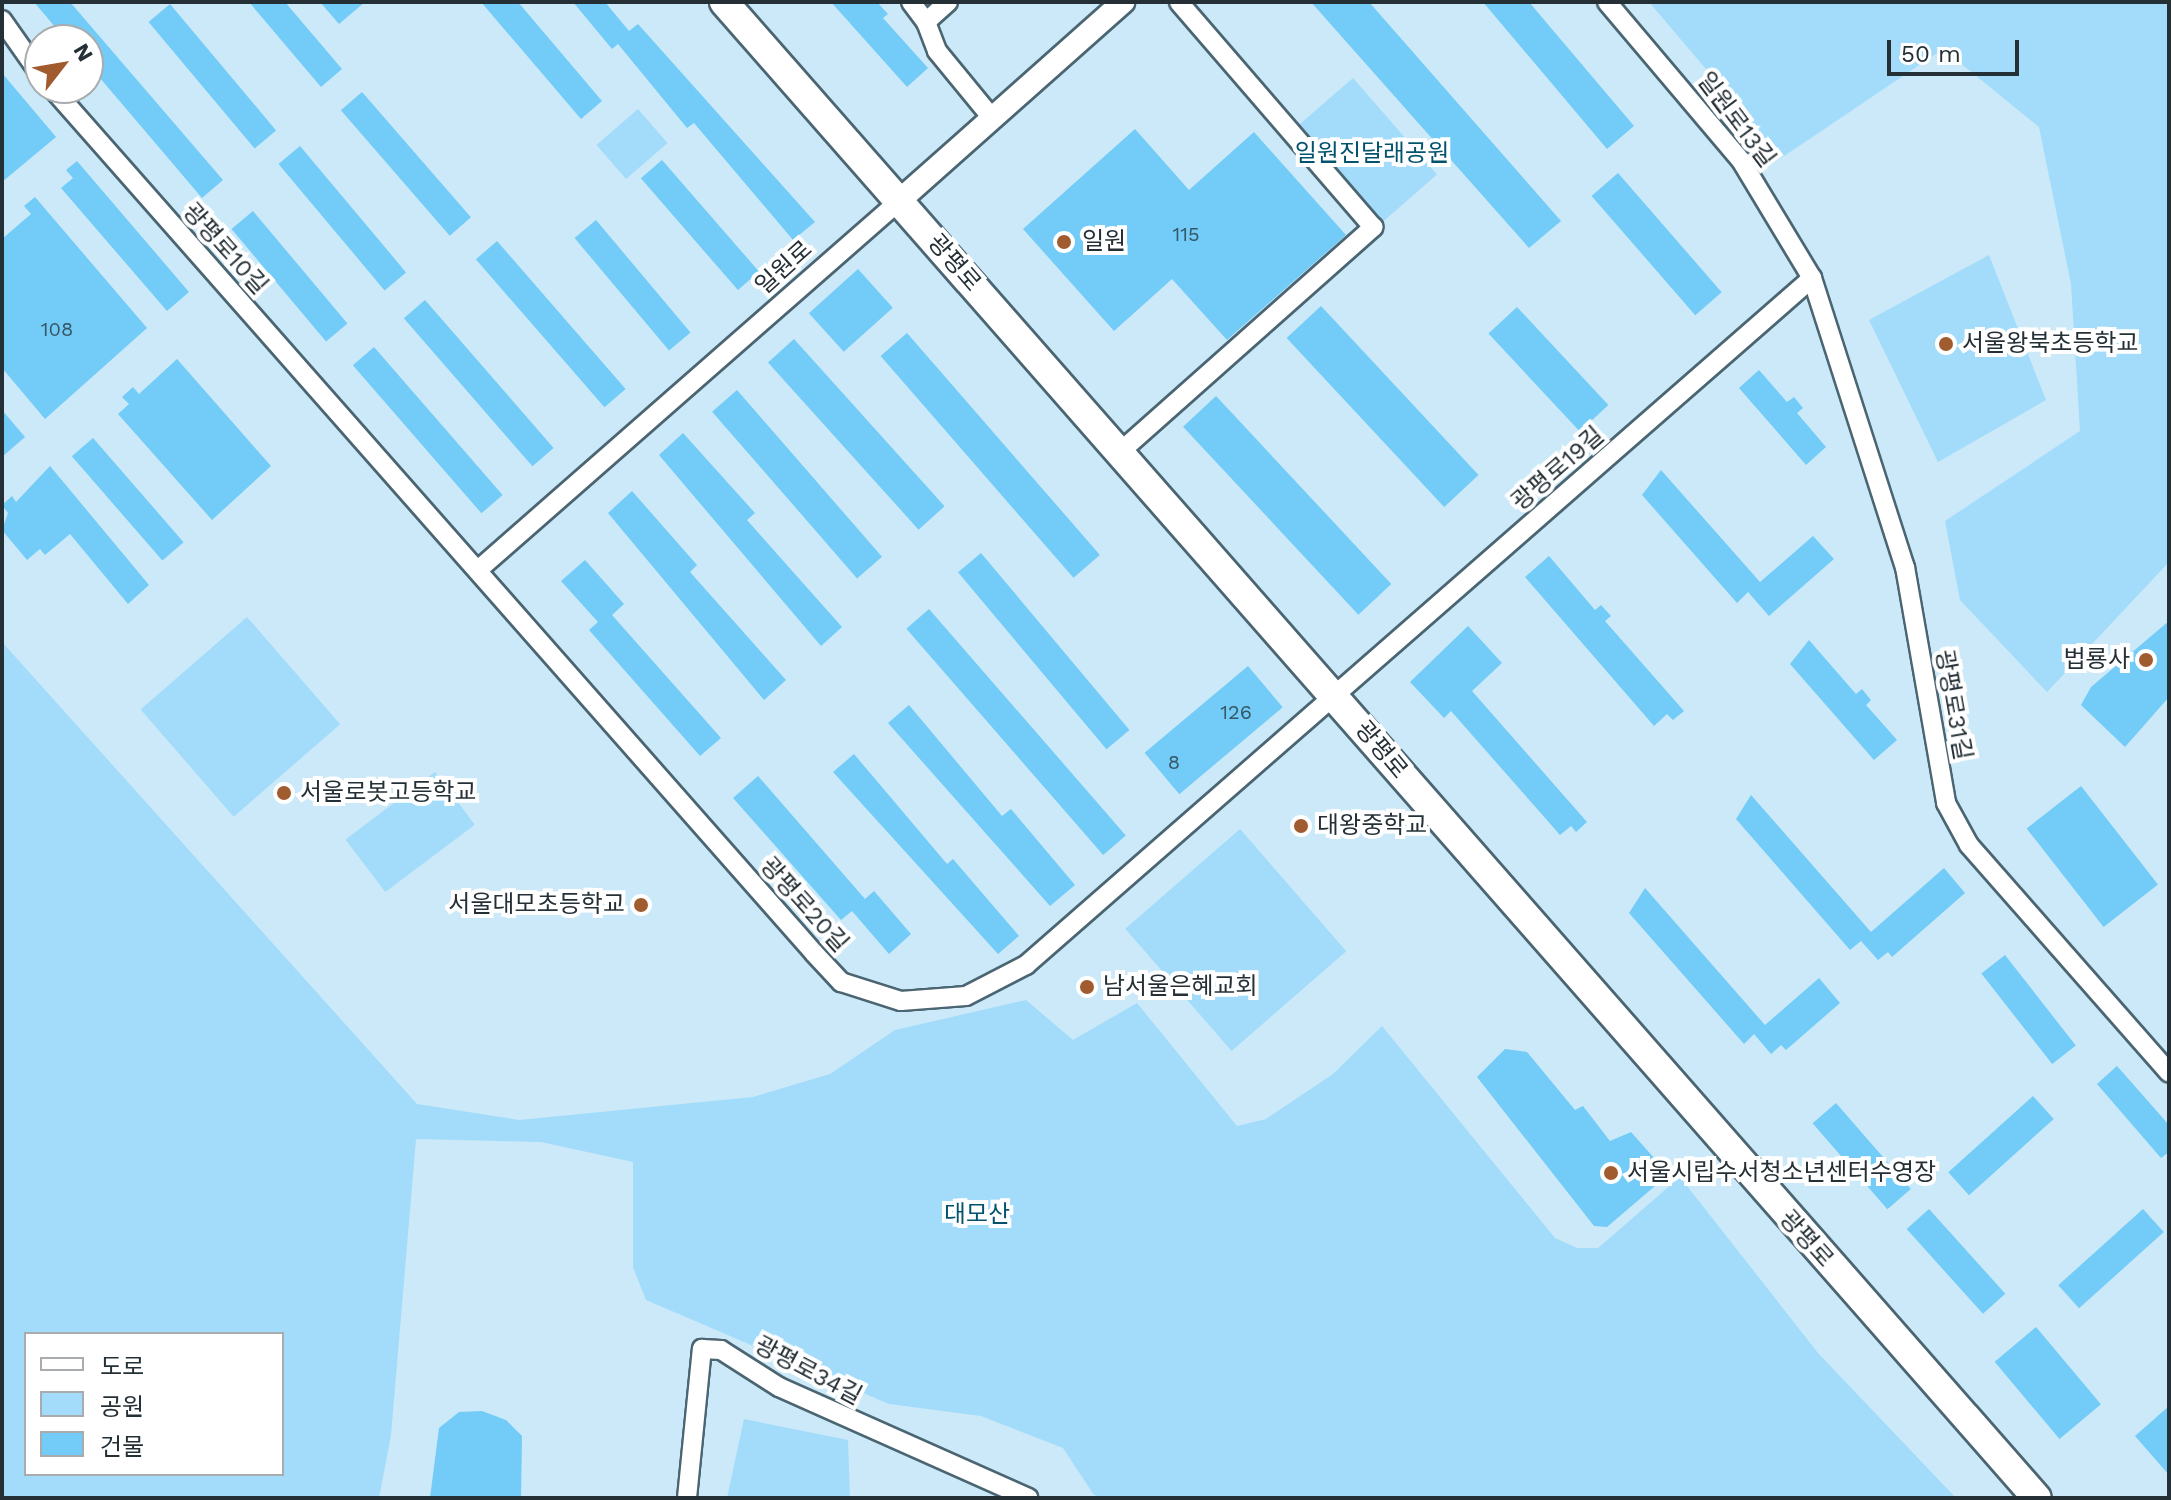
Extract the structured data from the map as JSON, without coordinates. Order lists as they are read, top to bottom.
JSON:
{
  "streets": {
    "main road": ["광평로"],
    "street": [
      "일원로13길",
      "광평로10길",
      "일원로",
      "광평로19길",
      "광평로31길",
      "광평로20길",
      "광평로34길"
    ]
  },
  "crossings": [
    ["일원로13길", "광평로19길"],
    ["일원로13길", "광평로31길"],
    ["광평로10길", "광평로20길"],
    ["광평로", "일원로"],
    ["광평로", "광평로19길"],
    ["광평로", "광평로20길"],
    ["일원로", "광평로20길"],
    ["광평로19길", "광평로31길"],
    ["광평로19길", "광평로20길"]
  ],
  "parks": ["일원진달래공원", "대모산"],
  "places": [
    "일원",
    "서울왕북초등학교",
    "법룡사",
    "서울로봇고등학교",
    "대왕중학교",
    "서울대모초등학교",
    "남서울은혜교회",
    "서울시립수서청소년센터수영장"
  ],
  "house_numbers": [
    "115",
    "108",
    "126",
    "8"
  ],
  "legend": ["도로", "공원", "건물"],
  "scale_bar": "50 m",
  "north": "top right"
}
